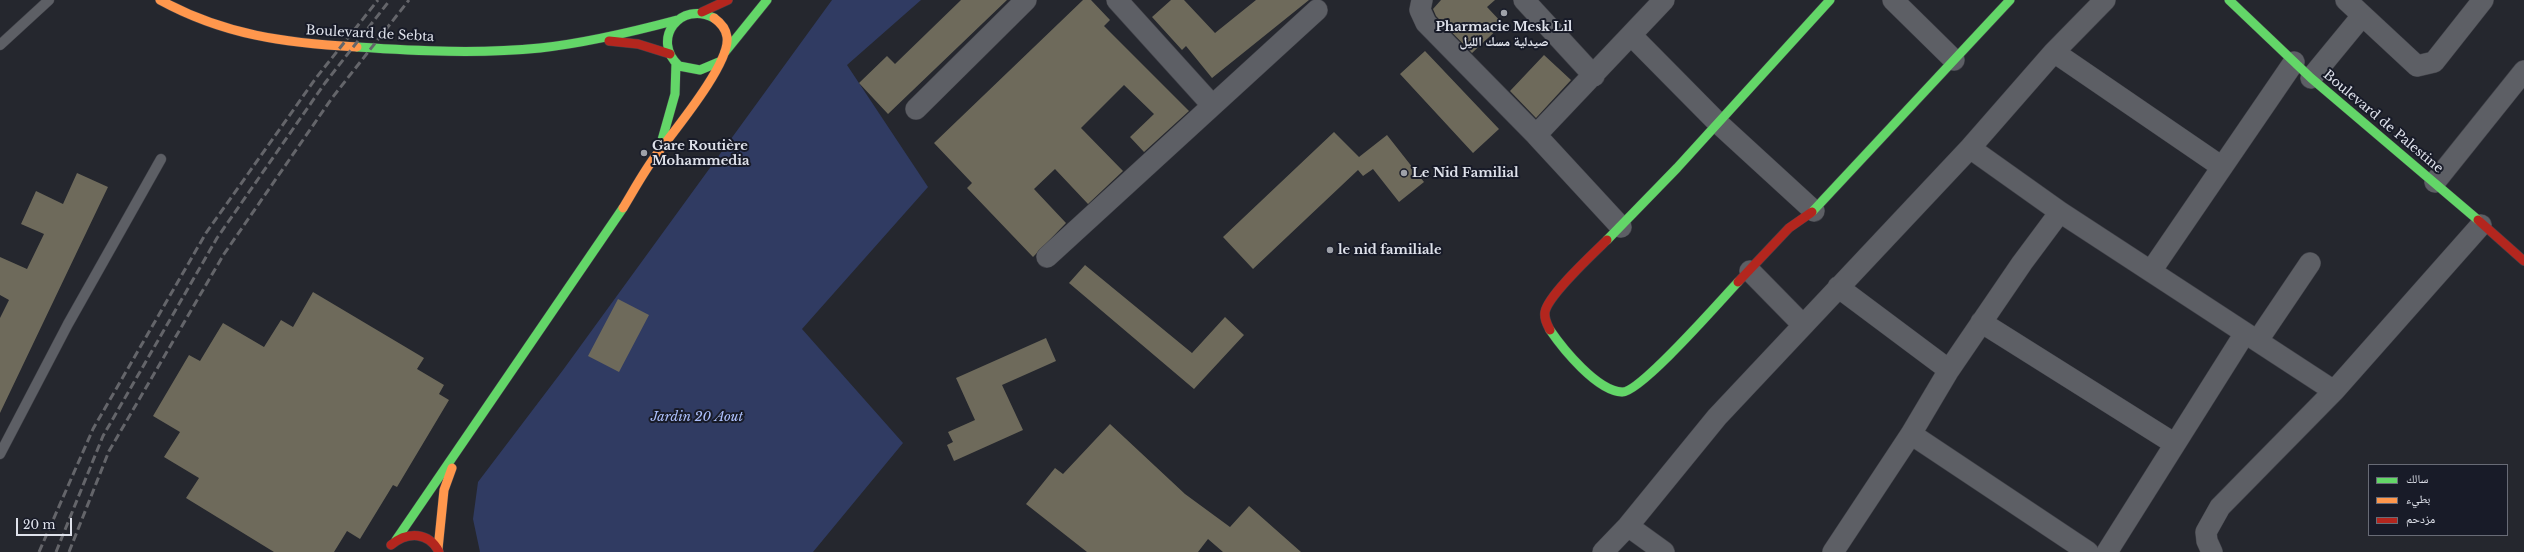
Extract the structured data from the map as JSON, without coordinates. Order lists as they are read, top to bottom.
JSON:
{
  "streets": {
    "street": ["Boulevard de Sebta", "Boulevard de Palestine"]
  },
  "parks": ["Jardin 20 Aout"],
  "places": [
    "Pharmacie Mesk Lil صيدلية مسك الليل",
    "Gare Routière Mohammedia",
    "Le Nid Familial",
    "le nid familiale"
  ],
  "legend": ["سالك", "بطيء", "مزدحم"],
  "scale_bar": "20 m"
}
